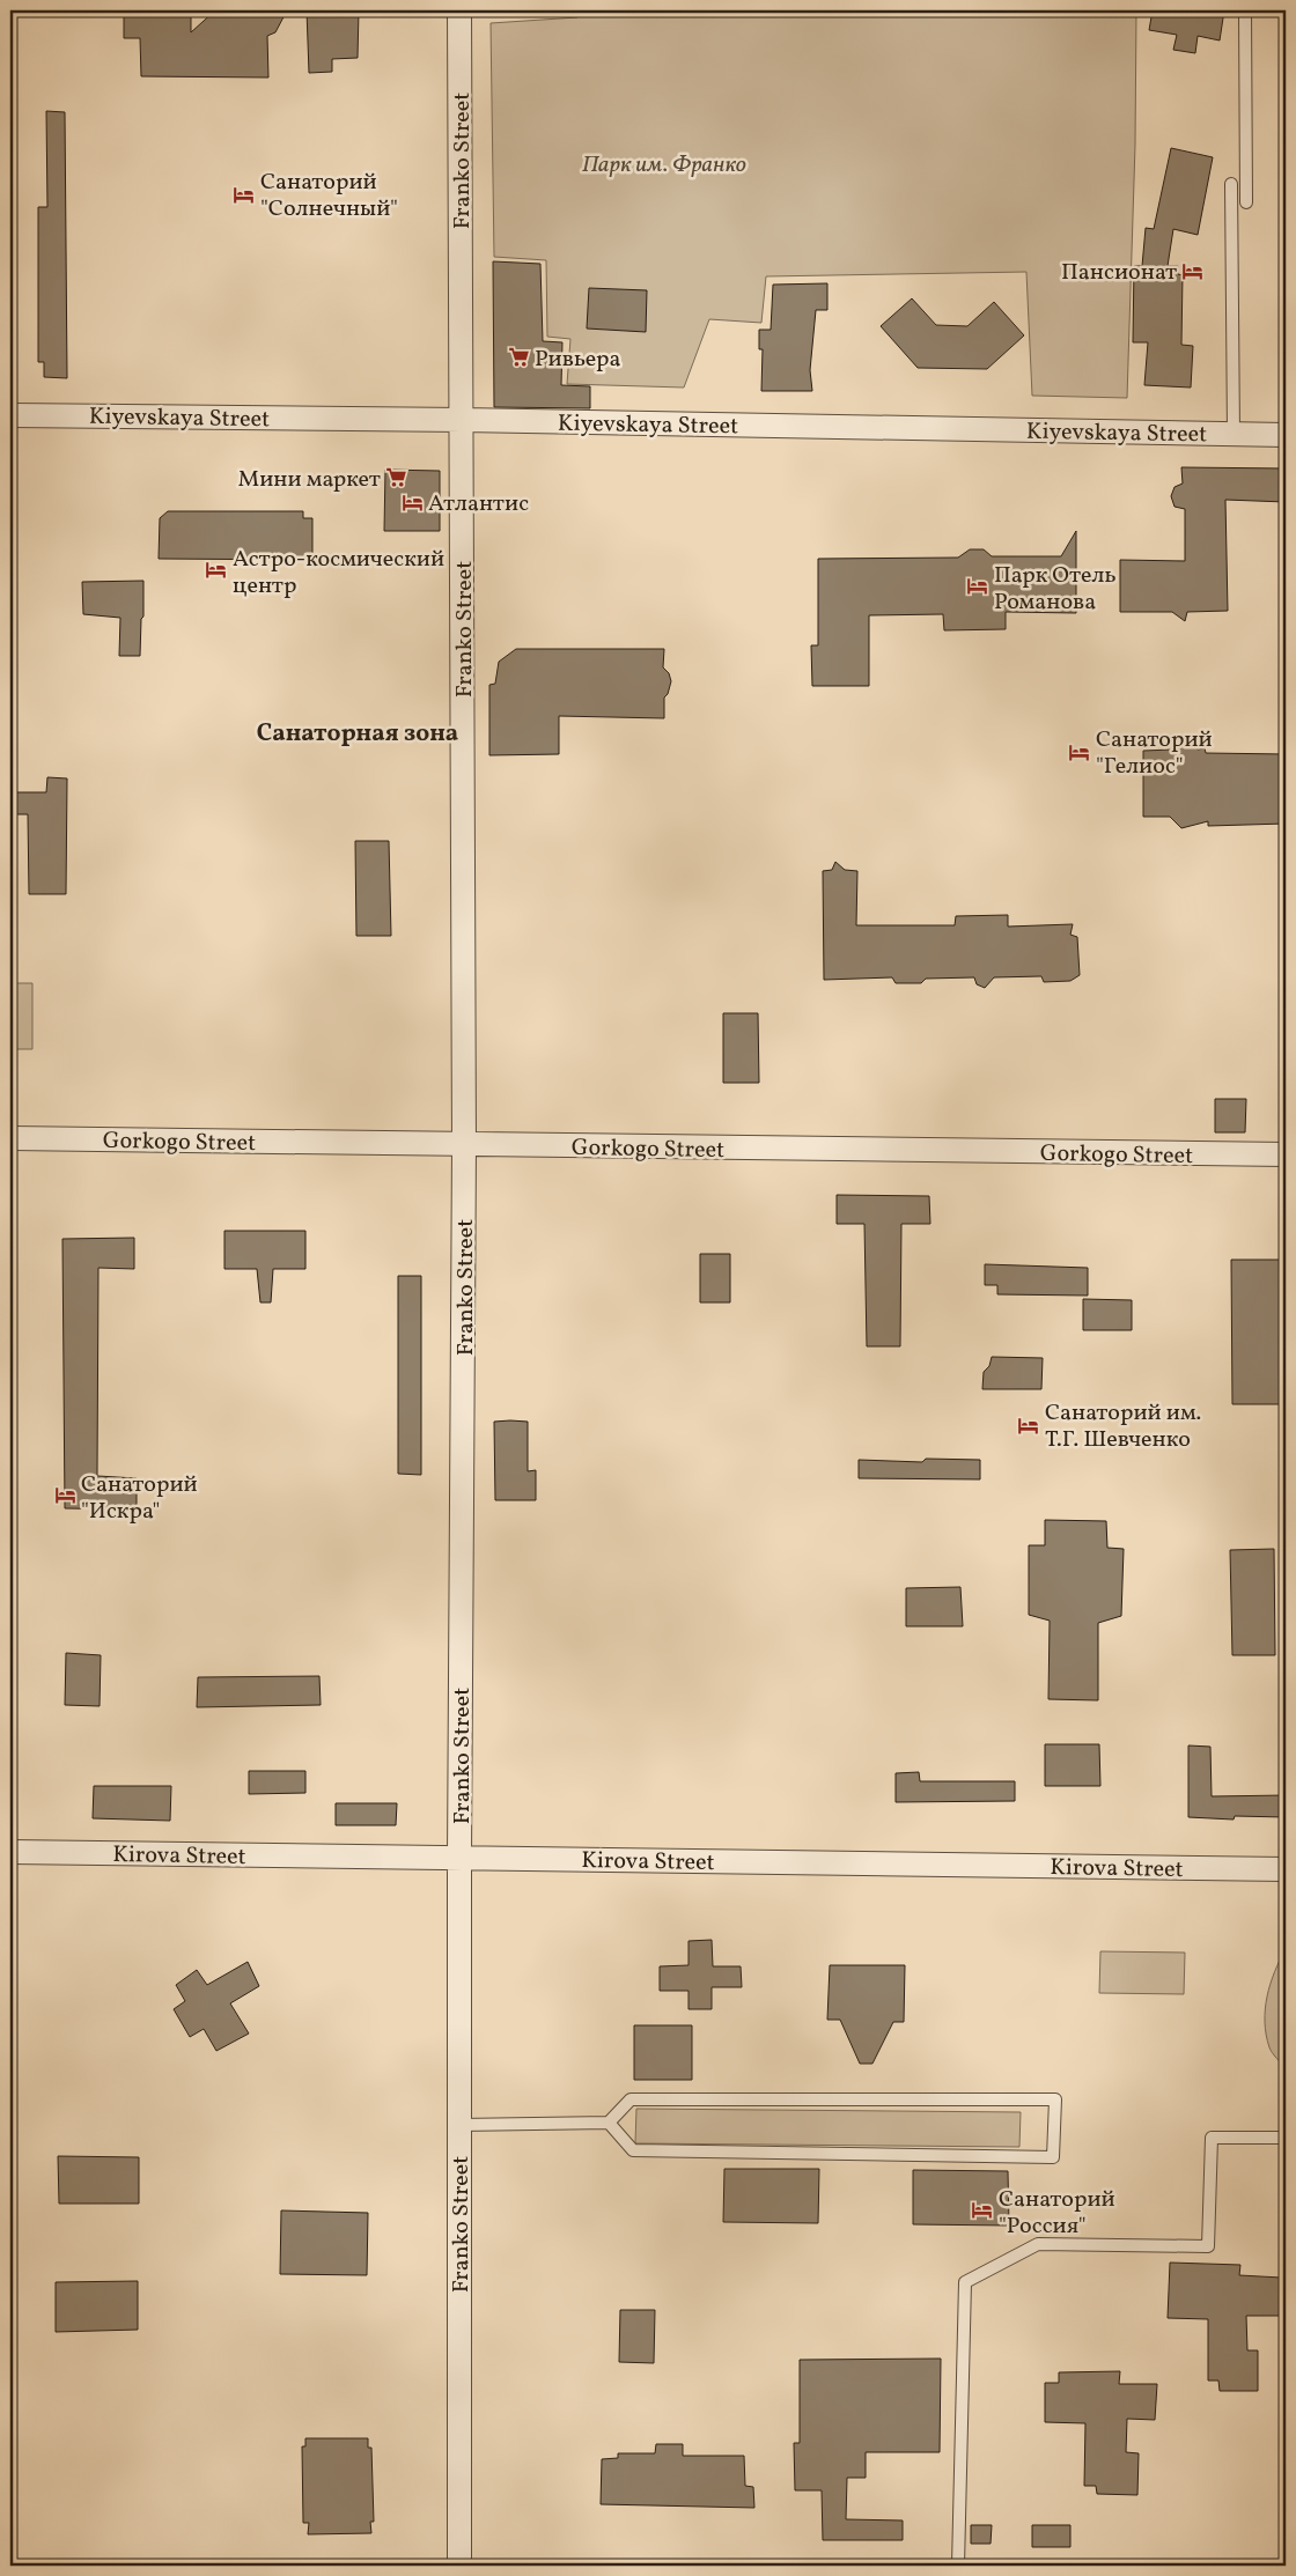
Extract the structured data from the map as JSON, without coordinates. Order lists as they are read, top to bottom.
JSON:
{
  "streets": {
    "street": [
      "Franko Street",
      "Kiyevskaya Street",
      "Gorkogo Street",
      "Kirova Street"
    ]
  },
  "crossings": [
    ["Franko Street", "Kiyevskaya Street"],
    ["Franko Street", "Gorkogo Street"],
    ["Franko Street", "Kirova Street"]
  ],
  "districts": ["Санаторная зона"],
  "parks": ["Парк им. Франко"],
  "places": {
    "hotel": [
      "Санаторий \"Солнечный\"",
      "Пансионат",
      "Атлантис",
      "Астро-космический центр",
      "Парк Отель Романова",
      "Санаторий \"Гелиос\"",
      "Санаторий им. Т.Г. Шевченко",
      "Санаторий \"Искра\"",
      "Санаторий \"Россия\""
    ],
    "supermarket": ["Ривьера", "Мини маркет"]
  }
}
